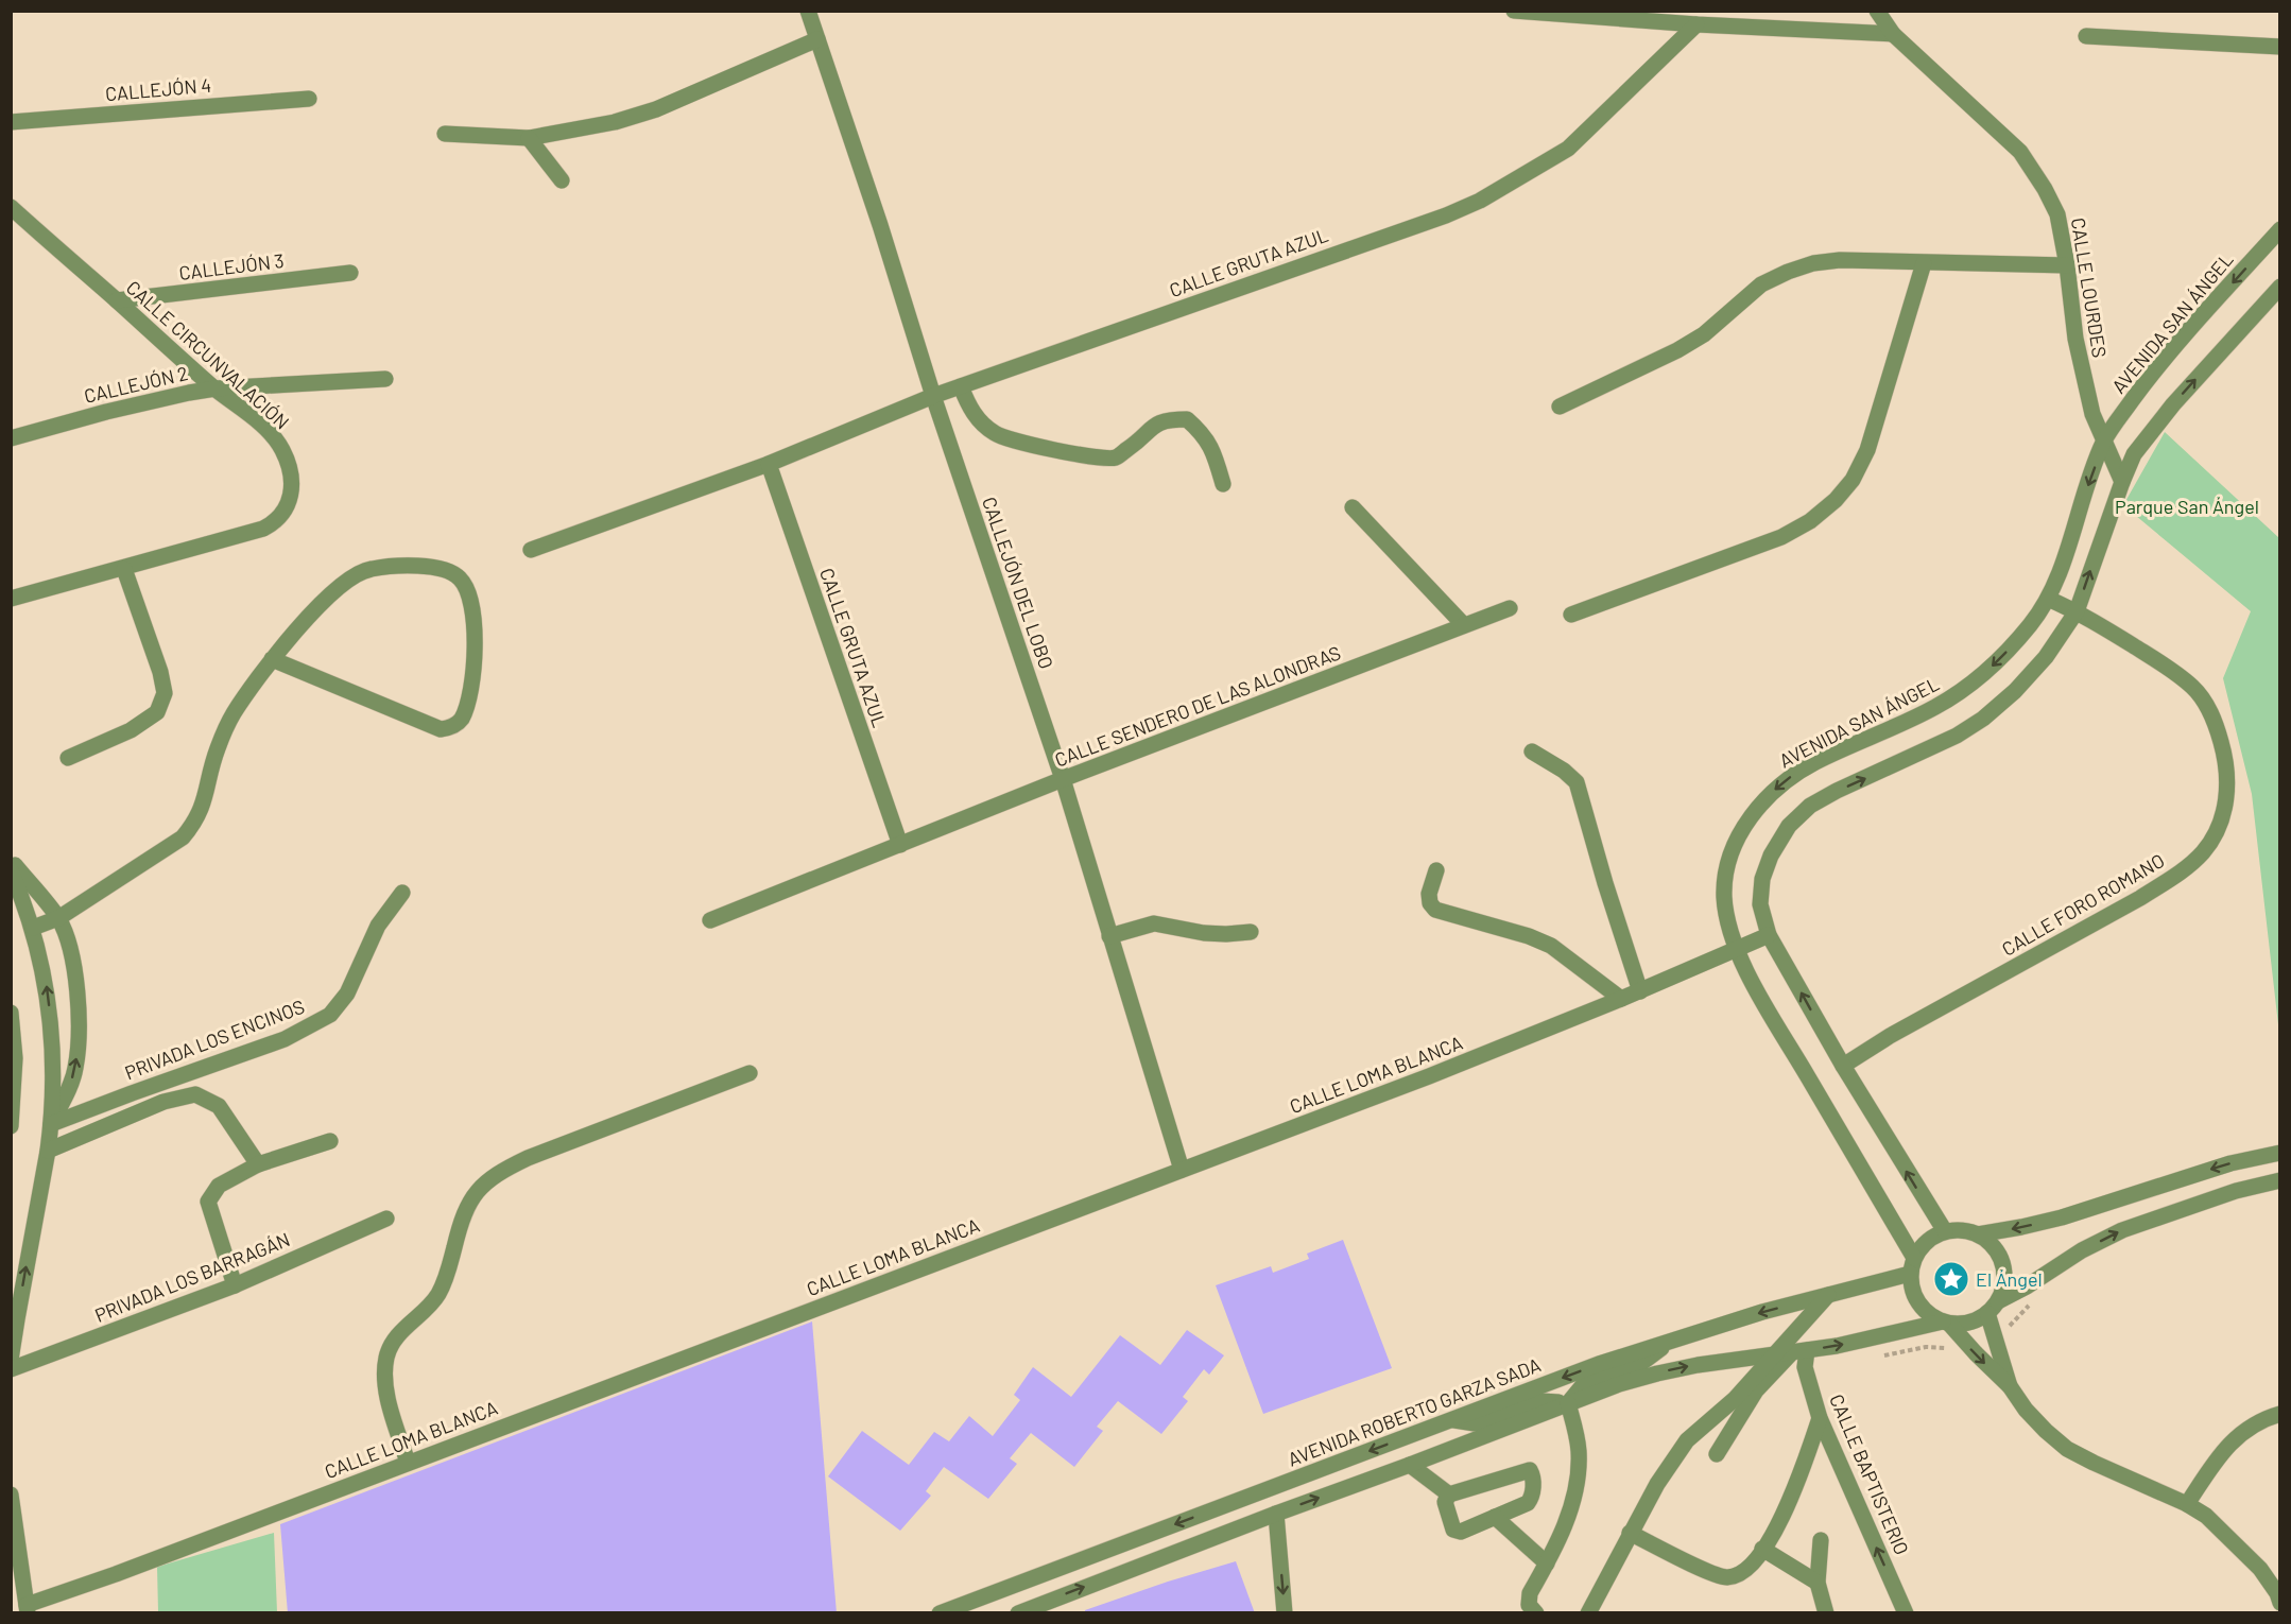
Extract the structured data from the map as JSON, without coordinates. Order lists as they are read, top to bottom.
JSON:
{
  "streets": {
    "street": [
      "CALLEJÓN 4",
      "CALLE GRUTA AZUL",
      "CALLEJÓN 3",
      "CALLE LOURDES",
      "AVENIDA SAN ÁNGEL",
      "CALLE CIRCUNVALACIÓN",
      "CALLEJÓN 2",
      "CALLEJÓN DEL LOBO",
      "CALLE SENDERO DE LAS ALONDRAS",
      "CALLE FORO ROMANO",
      "PRIVADA LOS ENCINOS",
      "CALLE LOMA BLANCA",
      "PRIVADA LOS BARRAGÁN",
      "AVENIDA ROBERTO GARZA SADA",
      "CALLE BAPTISTERIO"
    ]
  },
  "crossings": [
    ["CALLE GRUTA AZUL", "CALLEJÓN DEL LOBO"],
    ["CALLE GRUTA AZUL", "CALLE SENDERO DE LAS ALONDRAS"],
    ["CALLEJÓN 3", "CALLE CIRCUNVALACIÓN"],
    ["CALLE LOURDES", "AVENIDA SAN ÁNGEL"],
    ["AVENIDA SAN ÁNGEL", "CALLE FORO ROMANO"],
    ["AVENIDA SAN ÁNGEL", "CALLE LOMA BLANCA"],
    ["AVENIDA SAN ÁNGEL", "AVENIDA ROBERTO GARZA SADA"],
    ["CALLE CIRCUNVALACIÓN", "CALLEJÓN 2"],
    ["CALLEJÓN DEL LOBO", "CALLE SENDERO DE LAS ALONDRAS"],
    ["CALLEJÓN DEL LOBO", "CALLE LOMA BLANCA"]
  ],
  "one_way": ["CALLE BAPTISTERIO"],
  "parks": ["Parque San Ángel"],
  "places": {
    "place": ["El Ángel"]
  }
}
